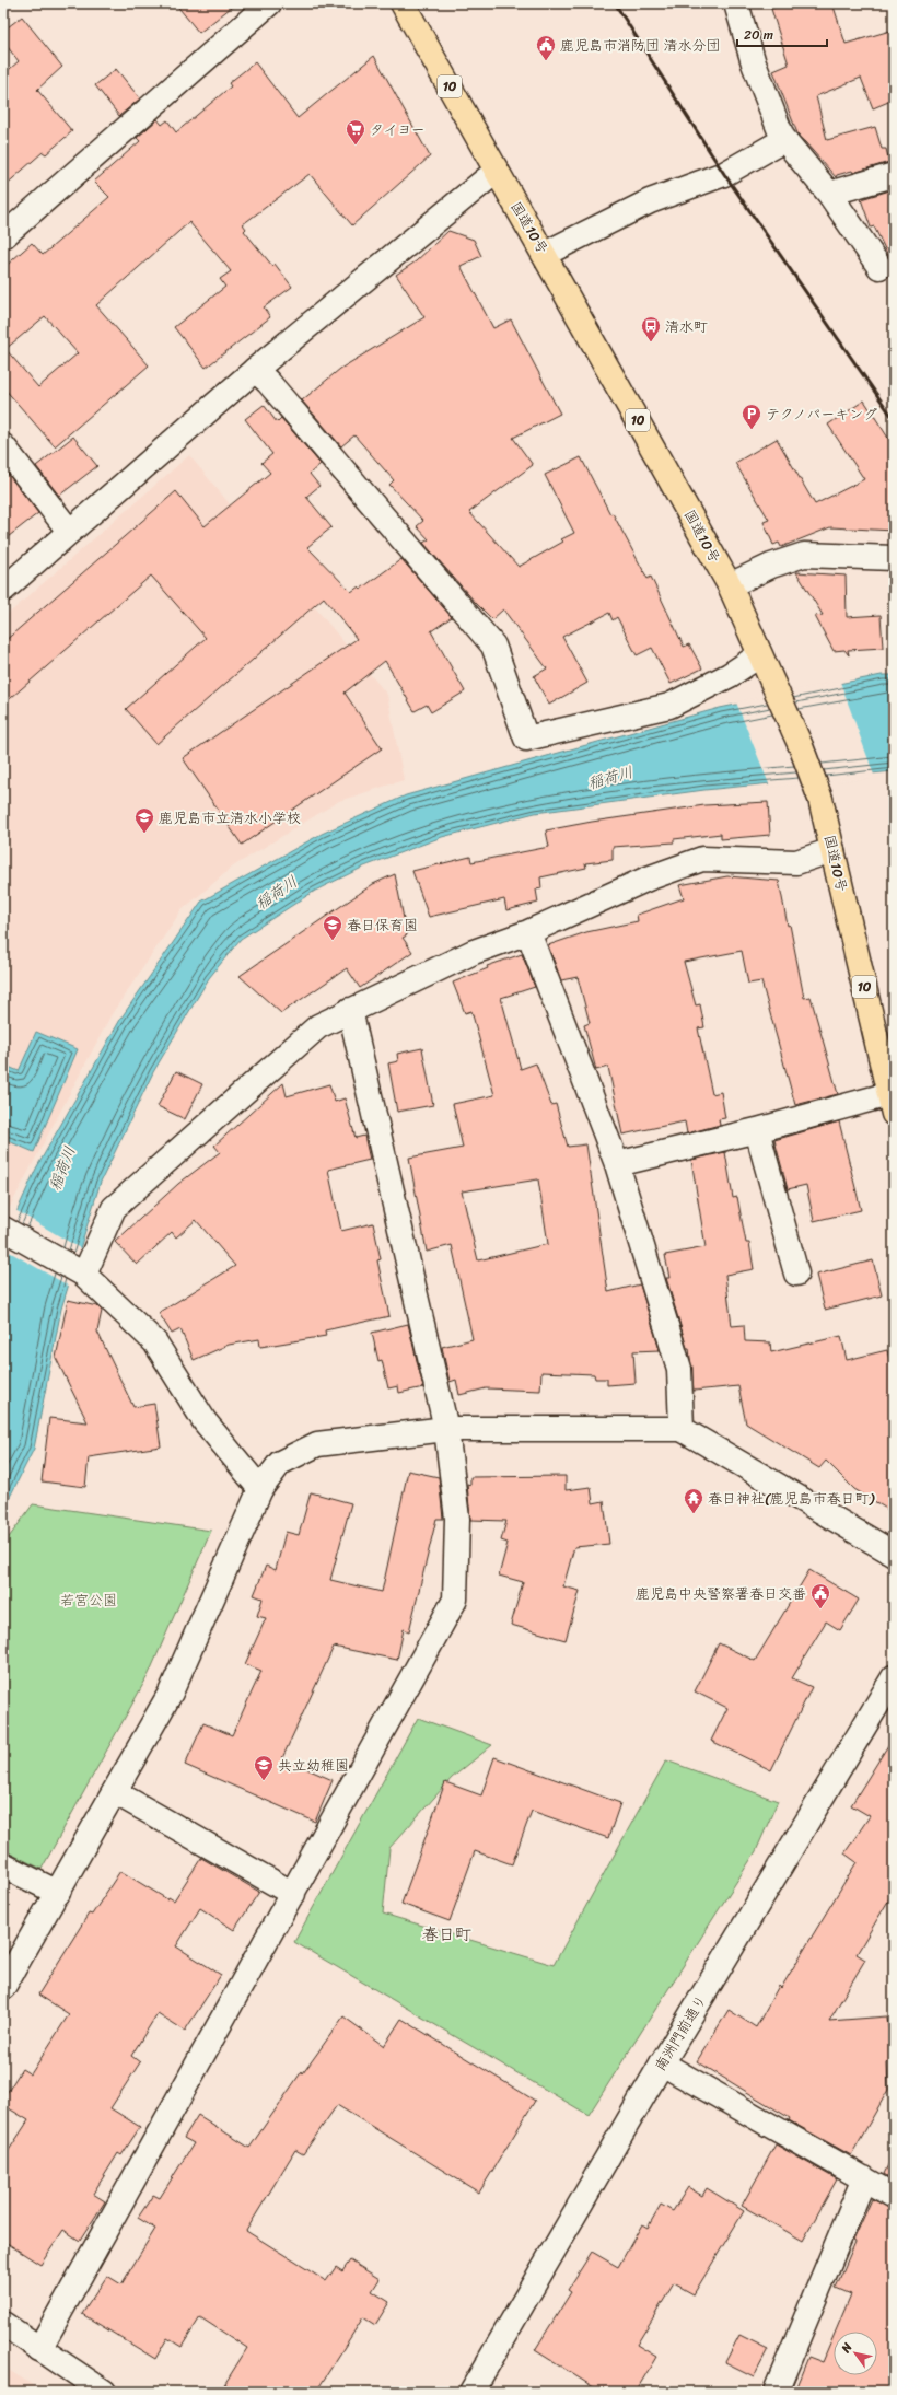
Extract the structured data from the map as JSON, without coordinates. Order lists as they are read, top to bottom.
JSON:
{
  "streets": {
    "highway": ["10", "国道10号"],
    "street": ["南洲門前通り"]
  },
  "districts": ["春日町"],
  "water": ["稲荷川"],
  "parks": ["若宮公園"],
  "places": {
    "public building": ["鹿児島市消防団 清水分団", "鹿児島中央警察署春日交番"],
    "supermarket": ["タイヨー"],
    "bus stop": ["清水町"],
    "parking": ["テクノパーキング"],
    "school or university": ["鹿児島市立清水小学校", "春日保育園", "共立幼稚園"],
    "temple": ["春日神社(鹿児島市春日町)"]
  },
  "scale_bar": "20 m",
  "north": "top left"
}
